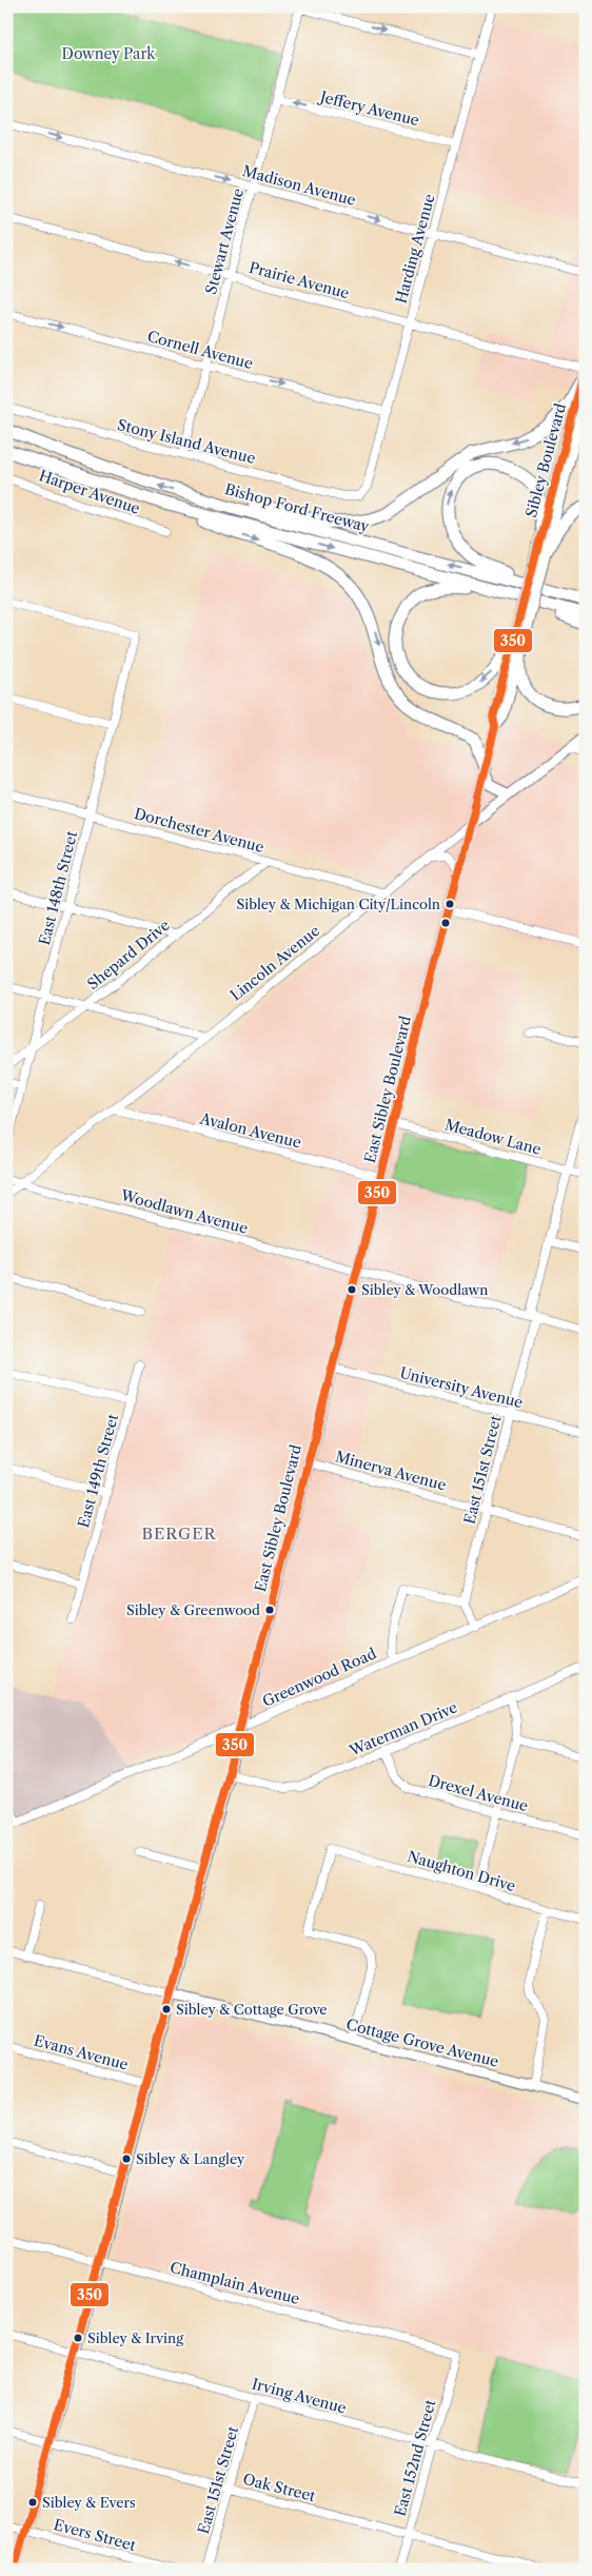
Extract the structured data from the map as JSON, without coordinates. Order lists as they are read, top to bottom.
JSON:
{
  "streets": {
    "highway": ["Bishop Ford Freeway"],
    "main road": [
      "Sibley Boulevard",
      "Lincoln Avenue",
      "East Sibley Boulevard",
      "Cottage Grove Avenue"
    ],
    "street": [
      "Jeffery Avenue",
      "Madison Avenue",
      "Stewart Avenue",
      "Harding Avenue",
      "Prairie Avenue",
      "Cornell Avenue",
      "Stony Island Avenue",
      "Harper Avenue",
      "Dorchester Avenue",
      "East 148th Street",
      "Shepard Drive",
      "Avalon Avenue",
      "Meadow Lane",
      "Woodlawn Avenue",
      "University Avenue",
      "East 151st Street",
      "East 149th Street",
      "Minerva Avenue",
      "Greenwood Road",
      "Waterman Drive",
      "Drexel Avenue",
      "Naughton Drive",
      "Evans Avenue",
      "Champlain Avenue",
      "Irving Avenue",
      "East 152nd Street",
      "Oak Street",
      "Evers Street"
    ]
  },
  "crossings": [
    ["Jeffery Avenue", "Stewart Avenue"],
    ["Jeffery Avenue", "Harding Avenue"],
    ["Madison Avenue", "Stewart Avenue"],
    ["Madison Avenue", "Harding Avenue"],
    ["Stewart Avenue", "Prairie Avenue"],
    ["Stewart Avenue", "Cornell Avenue"],
    ["Stewart Avenue", "Stony Island Avenue"],
    ["Harding Avenue", "Prairie Avenue"],
    ["Harding Avenue", "Cornell Avenue"],
    ["Harding Avenue", "Stony Island Avenue"],
    ["Prairie Avenue", "Sibley Boulevard"],
    ["Dorchester Avenue", "East 148th Street"],
    ["Dorchester Avenue", "Shepard Drive"],
    ["Dorchester Avenue", "Lincoln Avenue"],
    ["East 148th Street", "Shepard Drive"],
    ["Lincoln Avenue", "East Sibley Boulevard"],
    ["Lincoln Avenue", "Avalon Avenue"],
    ["Lincoln Avenue", "Woodlawn Avenue"],
    ["East Sibley Boulevard", "Avalon Avenue"],
    ["East Sibley Boulevard", "Meadow Lane"],
    ["East Sibley Boulevard", "Woodlawn Avenue"],
    ["East Sibley Boulevard", "University Avenue"],
    ["East Sibley Boulevard", "Minerva Avenue"],
    ["East Sibley Boulevard", "Greenwood Road"],
    ["East Sibley Boulevard", "Waterman Drive"],
    ["East Sibley Boulevard", "Cottage Grove Avenue"],
    ["East Sibley Boulevard", "Evans Avenue"],
    ["East Sibley Boulevard", "Champlain Avenue"],
    ["East Sibley Boulevard", "Irving Avenue"],
    ["East Sibley Boulevard", "Oak Street"],
    ["East Sibley Boulevard", "Evers Street"],
    ["Meadow Lane", "East 151st Street"],
    ["Woodlawn Avenue", "East 151st Street"],
    ["University Avenue", "East 151st Street"],
    ["East 151st Street", "Minerva Avenue"],
    ["East 151st Street", "Irving Avenue"],
    ["East 151st Street", "Oak Street"],
    ["Waterman Drive", "Drexel Avenue"],
    ["Naughton Drive", "Cottage Grove Avenue"],
    ["Champlain Avenue", "East 152nd Street"],
    ["Irving Avenue", "East 152nd Street"],
    ["East 152nd Street", "Oak Street"]
  ],
  "one_way": [
    "Jeffery Avenue",
    "Madison Avenue",
    "Prairie Avenue",
    "Cornell Avenue"
  ],
  "districts": ["BERGER"],
  "parks": ["Downey Park"],
  "places": [
    "Sibley & Michigan City/Lincoln",
    "Sibley & Woodlawn",
    "Sibley & Greenwood",
    "Sibley & Cottage Grove",
    "Sibley & Langley",
    "Sibley & Irving",
    "Sibley & Evers"
  ],
  "lines": ["transit line 350"]
}
